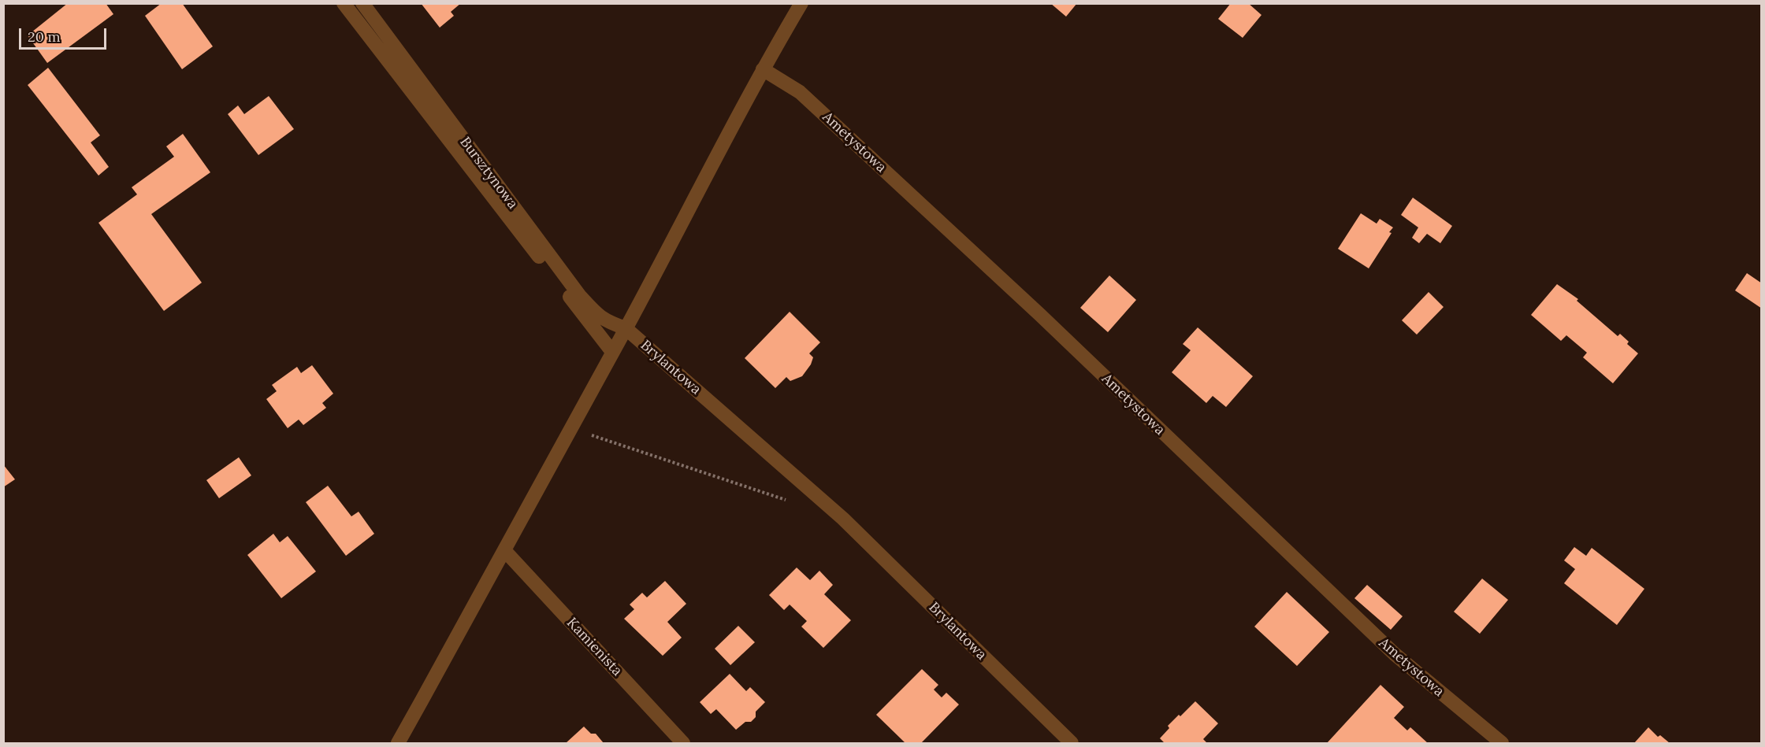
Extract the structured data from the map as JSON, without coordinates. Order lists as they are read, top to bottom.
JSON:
{
  "streets": {
    "street": [
      "Ametystowa",
      "Bursztynowa",
      "Brylantowa",
      "Kamienista"
    ]
  },
  "crossings": [
    ["Bursztynowa", "Brylantowa"]
  ],
  "scale_bar": "20 m"
}
